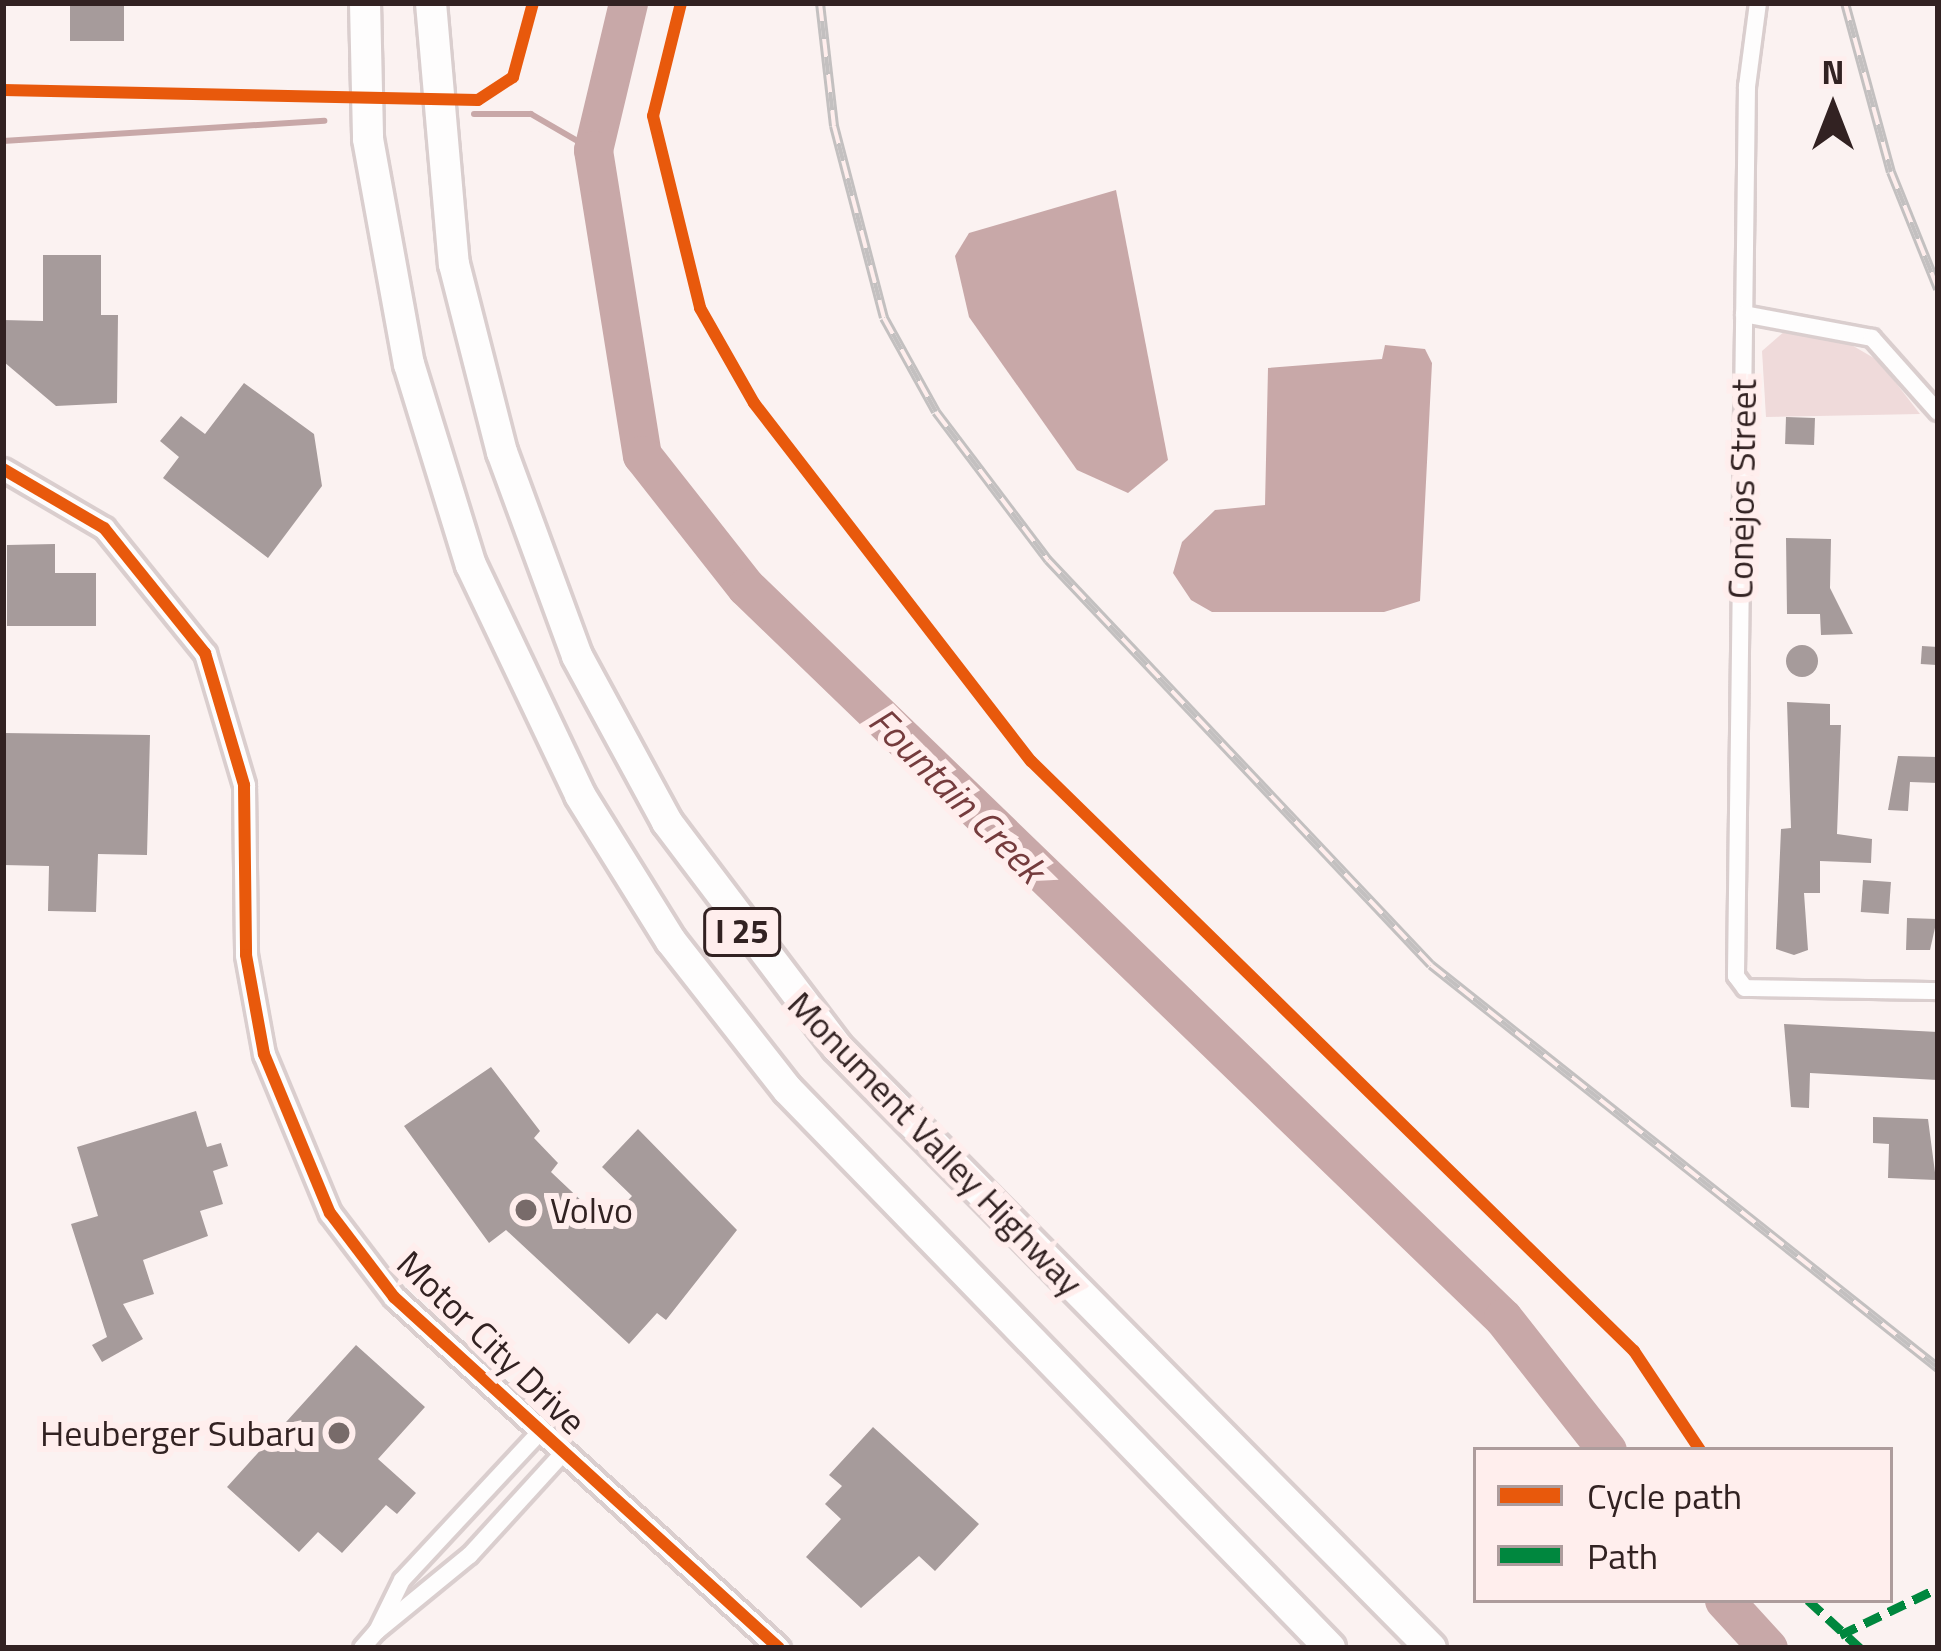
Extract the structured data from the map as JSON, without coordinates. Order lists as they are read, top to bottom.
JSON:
{
  "streets": {
    "highway": ["I 25", "Monument Valley Highway"],
    "street": ["Conejos Street", "Motor City Drive"]
  },
  "water": ["Fountain Creek"],
  "places": ["Volvo", "Heuberger Subaru"],
  "legend": ["Cycle path", "Path"],
  "north": "top"
}
